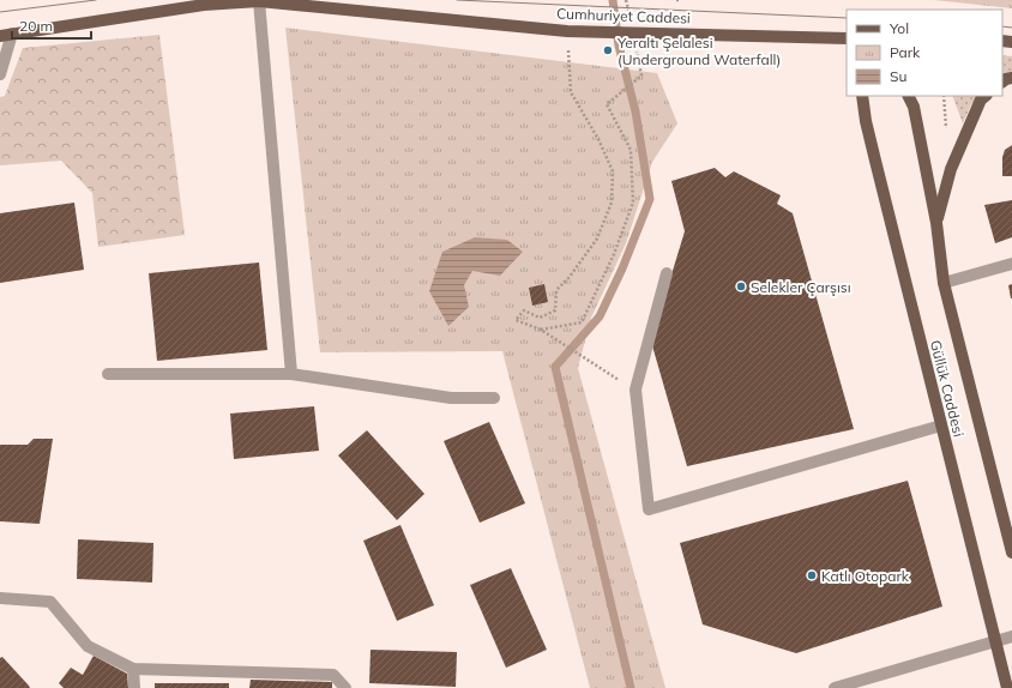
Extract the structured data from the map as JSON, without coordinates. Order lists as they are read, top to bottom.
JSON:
{
  "streets": {
    "main road": ["Cumhuriyet Caddesi", "Güllük Caddesi"]
  },
  "places": ["Yeraltı Şelalesi (Underground Waterfall)", "Selekler Çarşısı", "Katlı Otopark"],
  "legend": ["Yol", "Park", "Su"],
  "scale_bar": "20 m"
}
